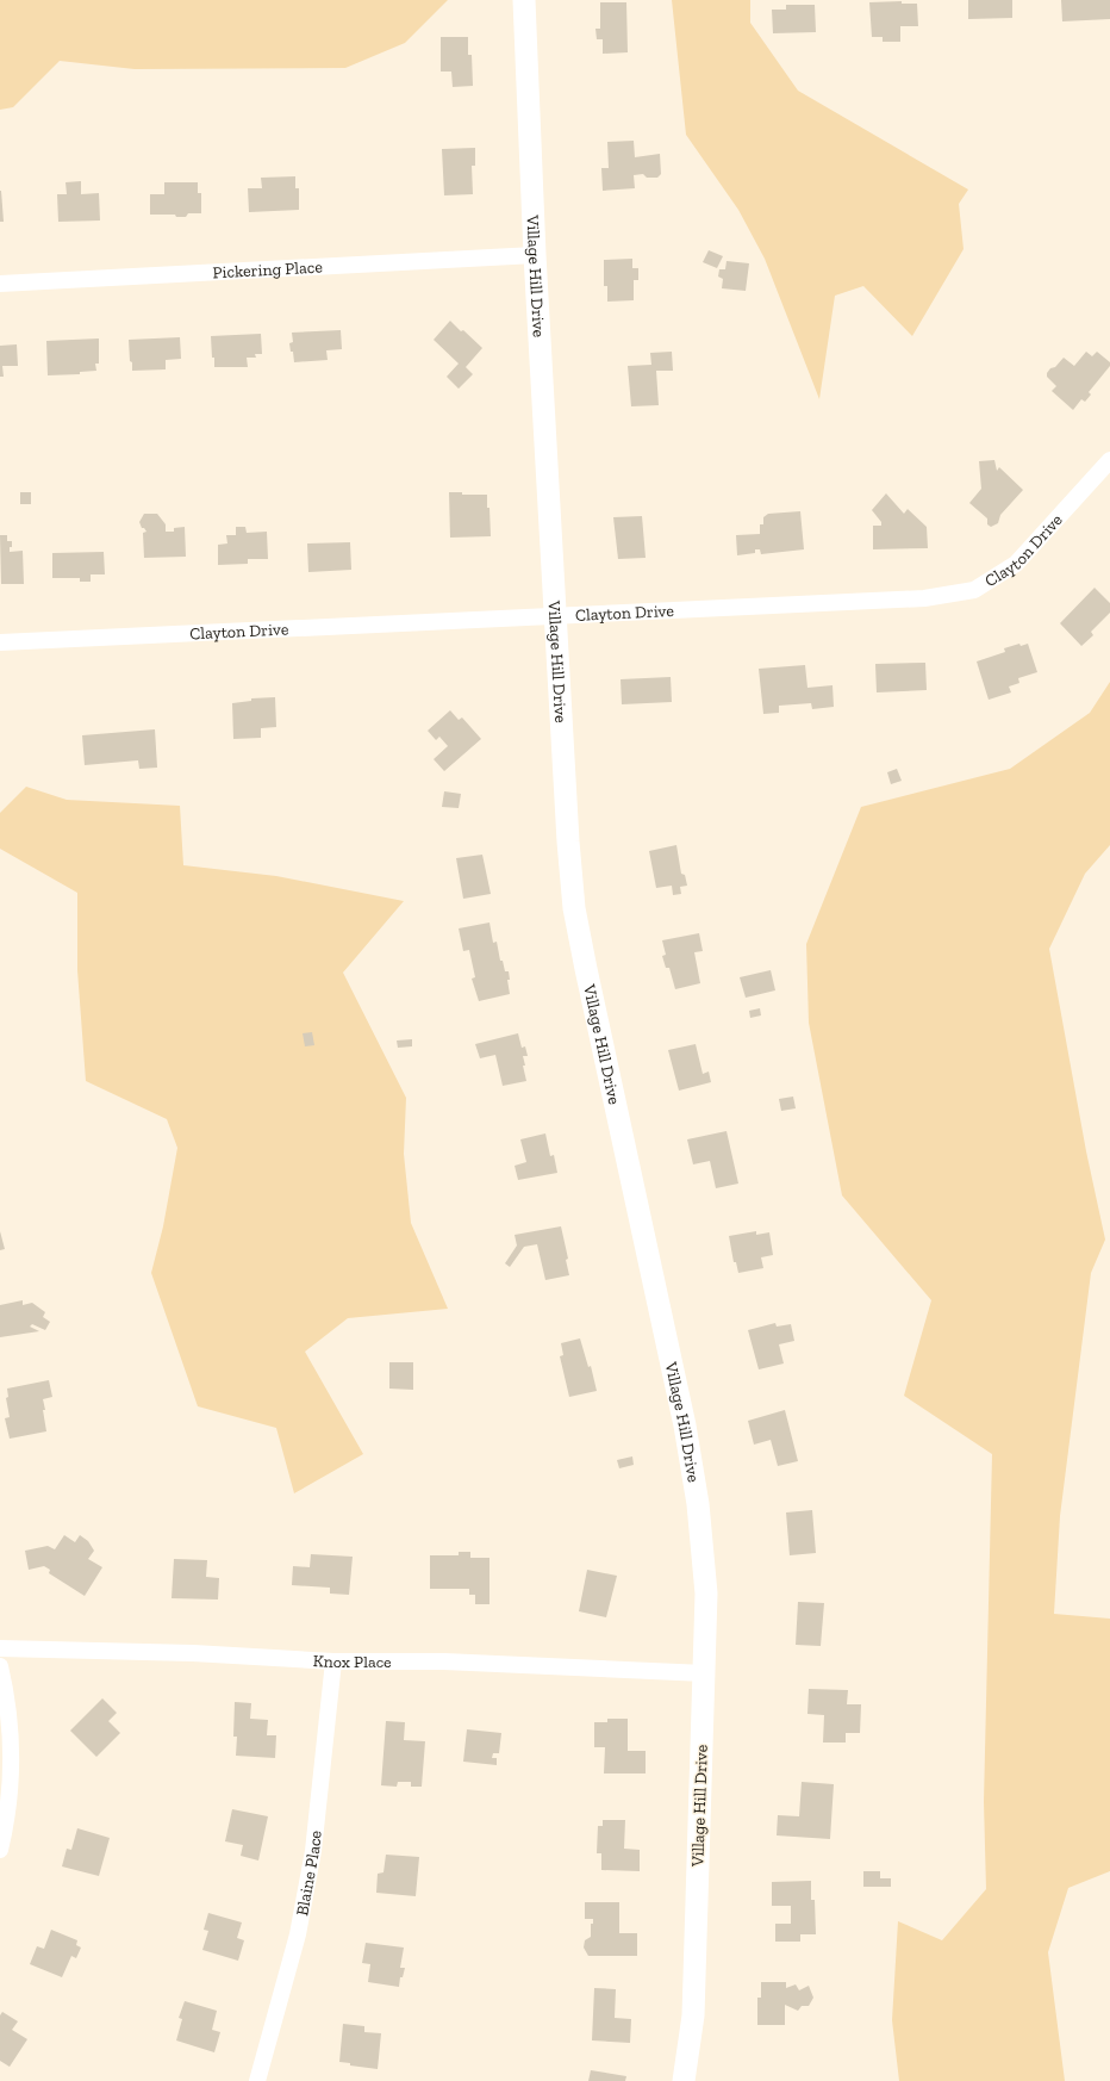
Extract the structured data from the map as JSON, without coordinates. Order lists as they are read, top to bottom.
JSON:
{
  "streets": {
    "street": [
      "Pickering Place",
      "Village Hill Drive",
      "Clayton Drive",
      "Knox Place",
      "Blaine Place"
    ]
  },
  "crossings": [
    ["Pickering Place", "Village Hill Drive"],
    ["Village Hill Drive", "Clayton Drive"],
    ["Village Hill Drive", "Knox Place"],
    ["Knox Place", "Blaine Place"]
  ]
}
